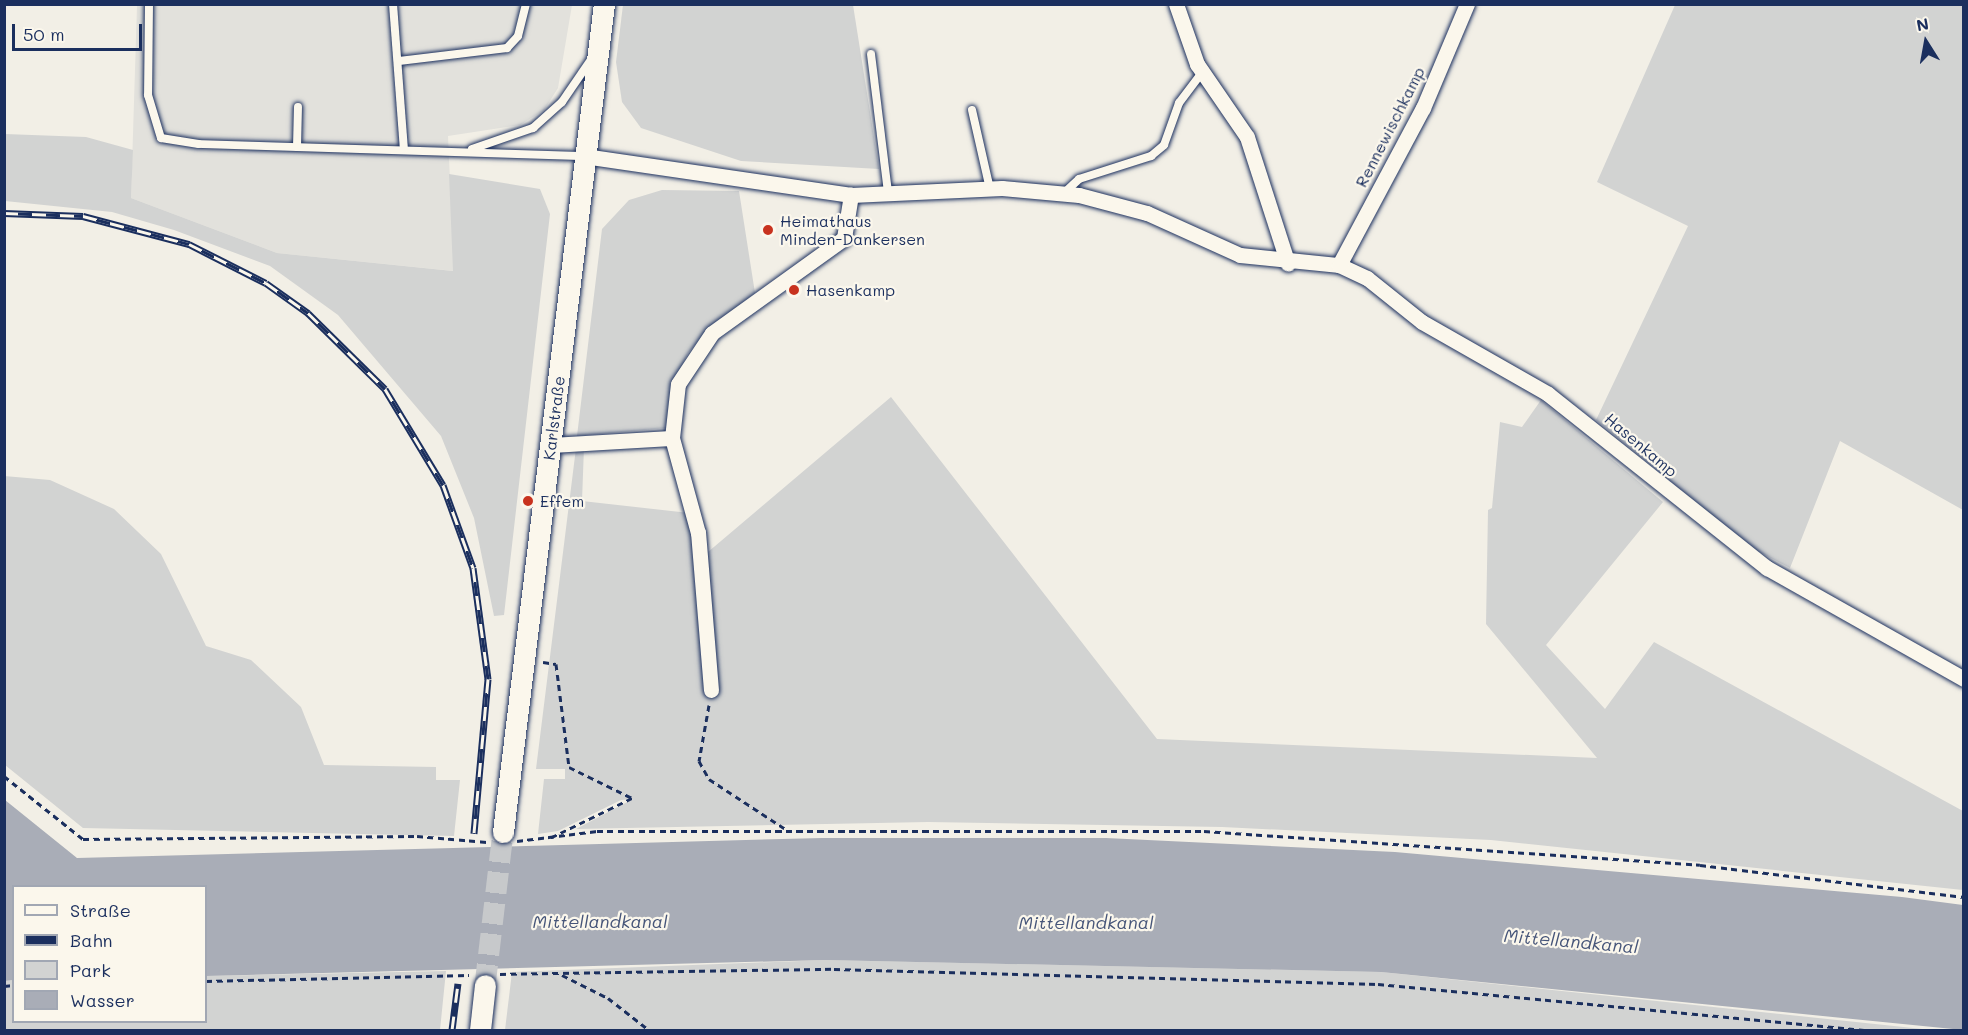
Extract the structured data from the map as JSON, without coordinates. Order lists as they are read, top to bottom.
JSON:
{
  "streets": {
    "street": ["Rennewischkamp", "Karlstraße", "Hasenkamp"]
  },
  "crossings": [
    ["Rennewischkamp", "Hasenkamp"],
    ["Karlstraße", "Hasenkamp"]
  ],
  "water": ["Mittellandkanal"],
  "places": ["Heimathaus Minden-Dankersen", "Hasenkamp", "Effem"],
  "legend": [
    "Straße",
    "Bahn",
    "Park",
    "Wasser"
  ],
  "scale_bar": "50 m",
  "north": "top"
}
